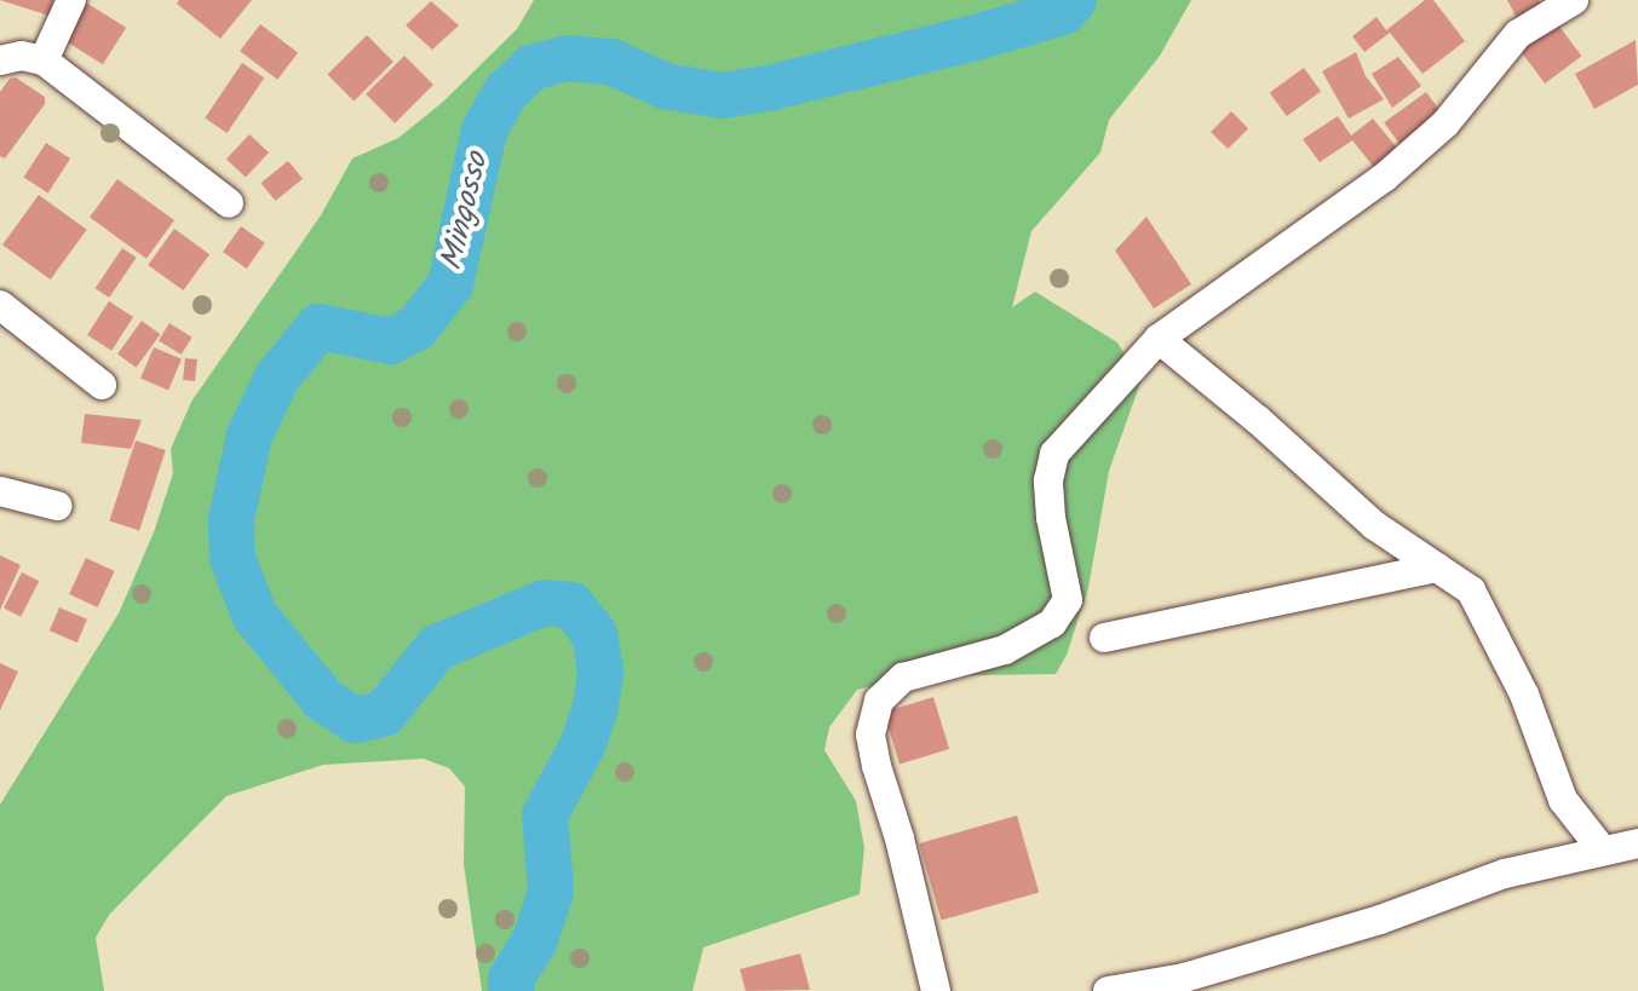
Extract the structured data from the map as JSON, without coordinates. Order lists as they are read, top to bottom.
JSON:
{
  "water": ["Mingosso"]
}
